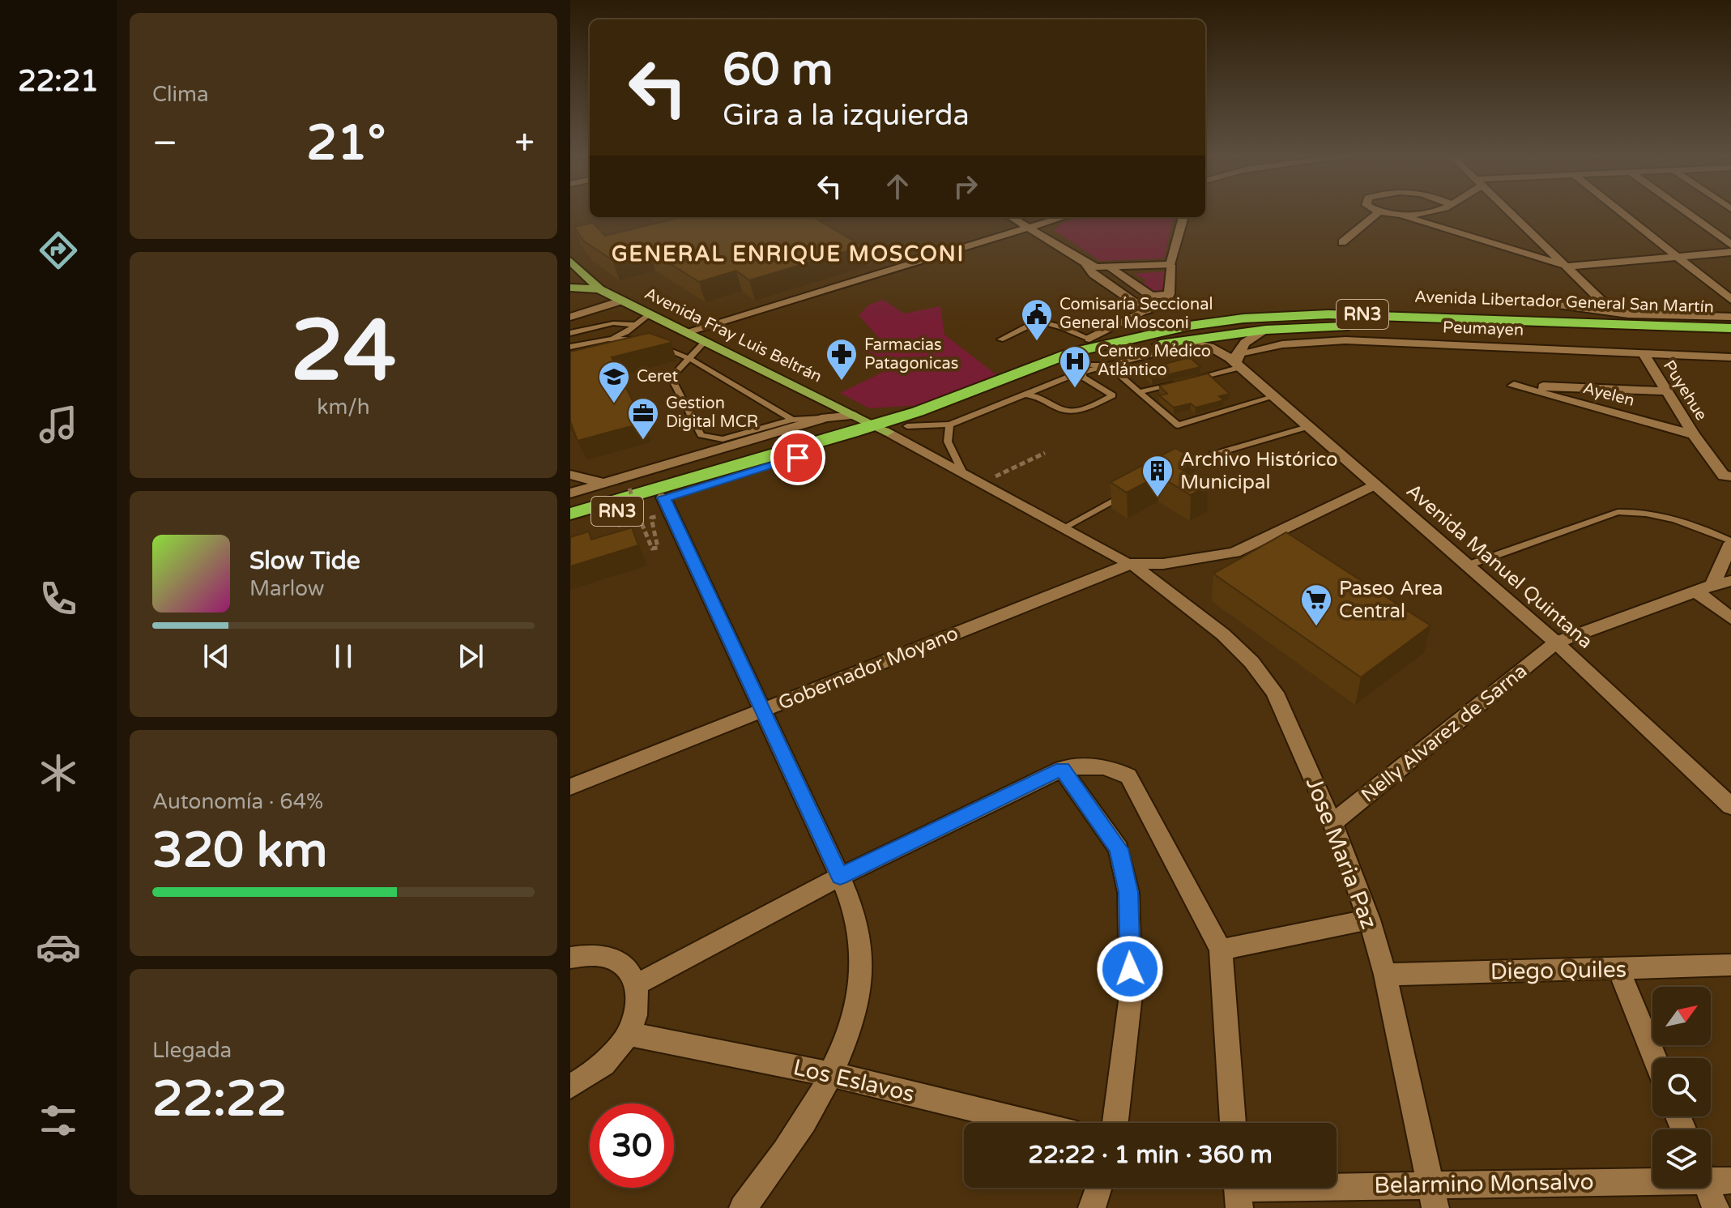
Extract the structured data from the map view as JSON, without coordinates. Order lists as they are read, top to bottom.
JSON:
{
  "streets": {
    "highway": ["Avenida Libertador General San Martín", "RN3"],
    "main road": ["Avenida Fray Luis Beltrán"],
    "street": [
      "Peumayen",
      "Puyehue",
      "Ayelen",
      "Avenida Manuel Quintana",
      "Gobernador Moyano",
      "Nelly Alvarez de Sarna",
      "Jose Maria Paz",
      "Diego Quiles",
      "Los Eslavos",
      "Belarmino Monsalvo"
    ]
  },
  "crossings": [
    ["Avenida Libertador General San Martín", "Avenida Fray Luis Beltrán"],
    ["Avenida Libertador General San Martín", "Avenida Manuel Quintana"],
    ["Avenida Libertador General San Martín", "Jose Maria Paz"],
    ["Peumayen", "Puyehue"],
    ["Peumayen", "Avenida Manuel Quintana"],
    ["Avenida Fray Luis Beltrán", "Jose Maria Paz"],
    ["Puyehue", "Ayelen"],
    ["Avenida Manuel Quintana", "Nelly Alvarez de Sarna"],
    ["Gobernador Moyano", "Jose Maria Paz"],
    ["Nelly Alvarez de Sarna", "Jose Maria Paz"],
    ["Jose Maria Paz", "Diego Quiles"],
    ["Jose Maria Paz", "Belarmino Monsalvo"]
  ],
  "districts": ["GENERAL ENRIQUE MOSCONI"],
  "places": {
    "public building": ["Comisaría Seccional General Mosconi"],
    "pharmacy": ["Farmacias Patagonicas"],
    "hospital": ["Centro Médico Atlántico"],
    "school or university": ["Ceret"],
    "office": ["Gestion Digital MCR"],
    "building": ["Archivo Histórico Municipal"],
    "supermarket": ["Paseo Area Central"]
  },
  "north": "top right",
  "page": {
    "tabs": "22:21",
    "tile": [
      "Clima",
      ["24", "km/h"],
      ["Autonomía · 64%", "320 km"],
      ["Llegada", "22:22"]
    ],
    "turn": ["60 m", "Gira a la izquierda"],
    "heat": ["−", "21°", "+"],
    "song": ["Slow Tide", "Marlow"],
    "limit": "30",
    "trip": "22:22 · 1 min · 360 m"
  }
}
